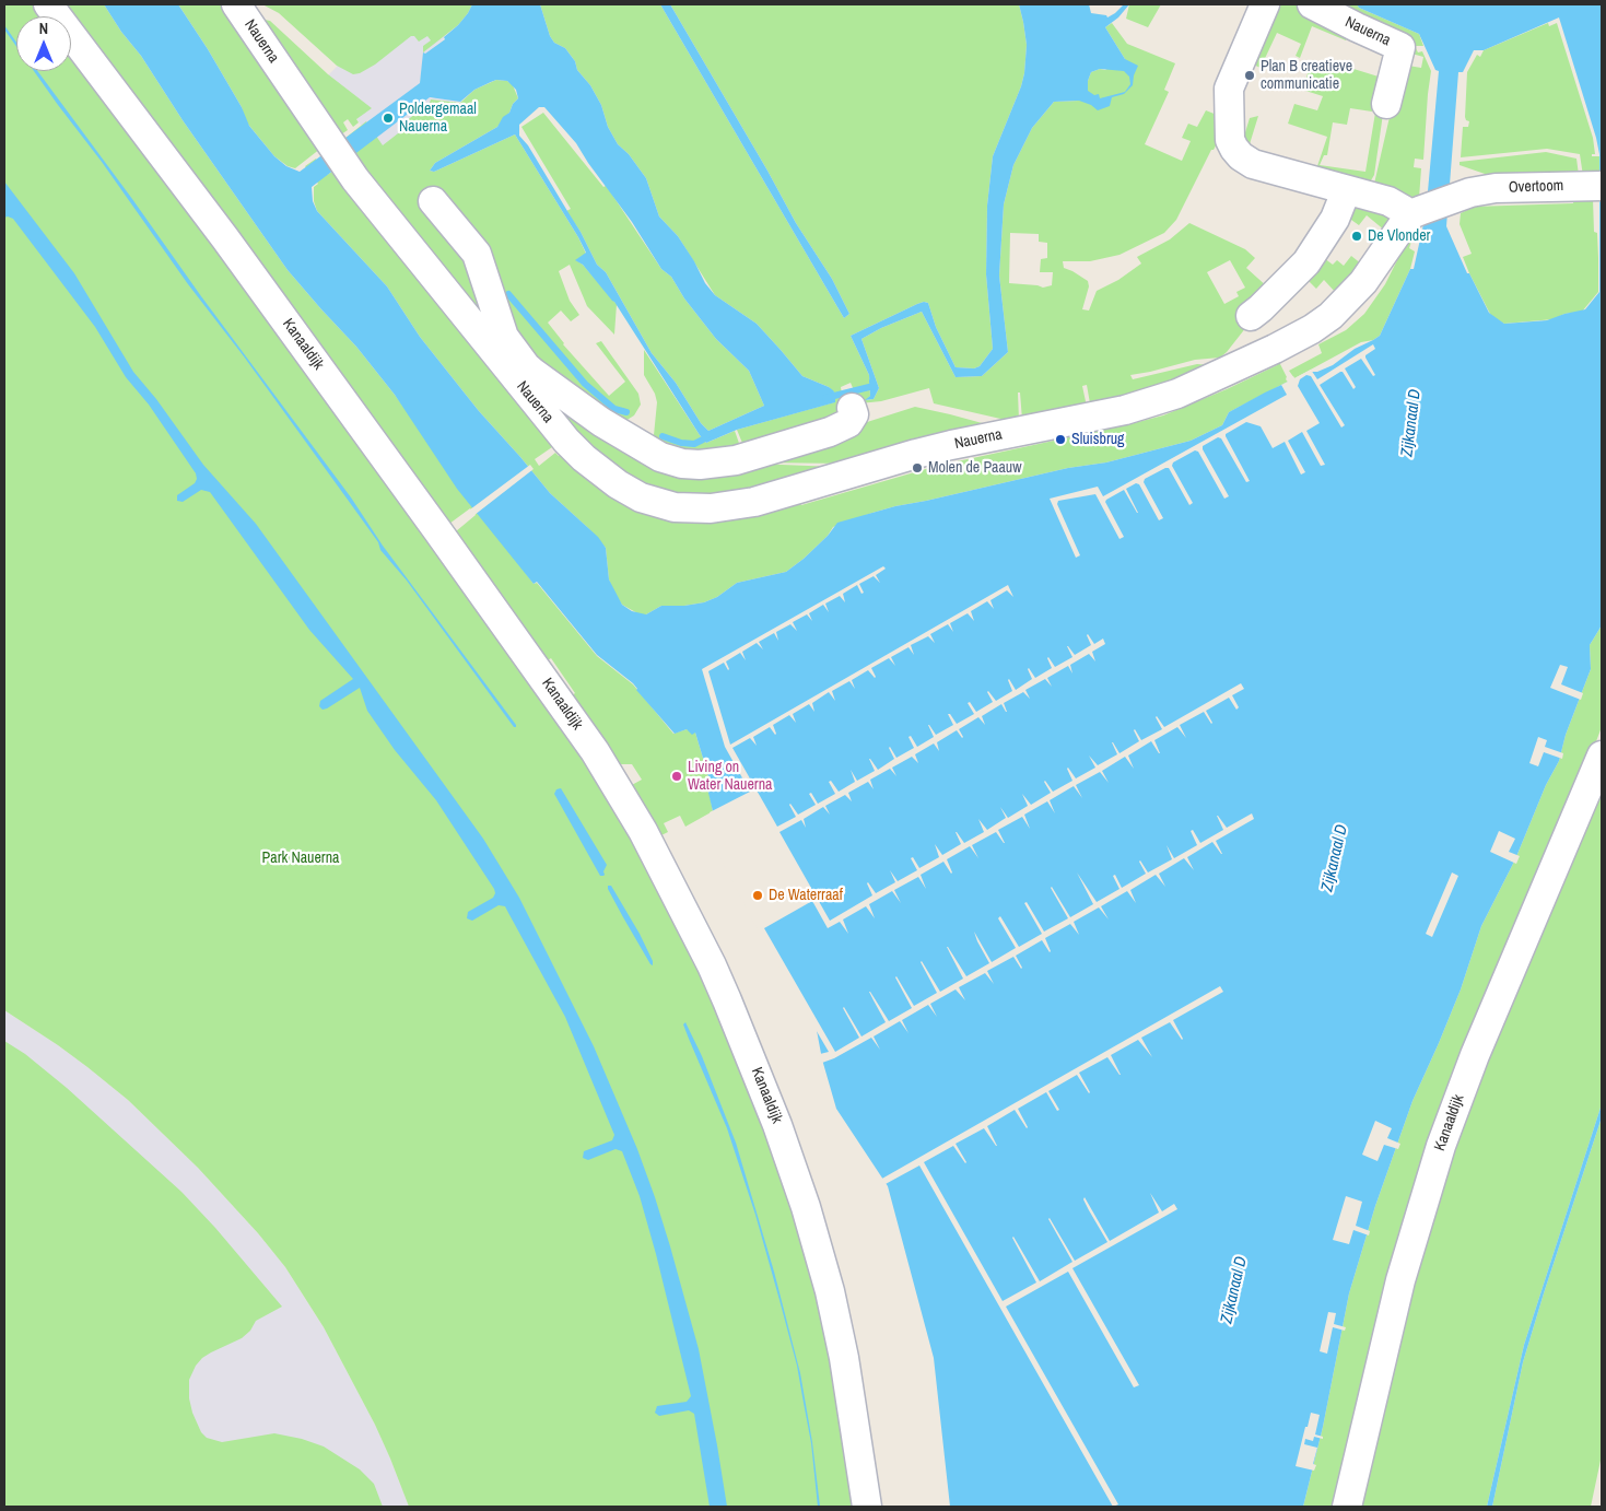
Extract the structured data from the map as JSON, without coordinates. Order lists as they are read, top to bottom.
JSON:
{
  "streets": {
    "street": ["Nauerna", "Overtoom", "Kanaaldijk"]
  },
  "crossings": [
    ["Nauerna", "Overtoom"]
  ],
  "water": ["Zijkanaal D"],
  "parks": ["Park Nauerna"],
  "places": [
    "Plan B creatieve communicatie",
    "Poldergemaal Nauerna",
    "De Vlonder",
    "Sluisbrug",
    "Molen de Paauw",
    "Living on Water Nauerna",
    "De Waterraaf"
  ],
  "north": "top"
}
